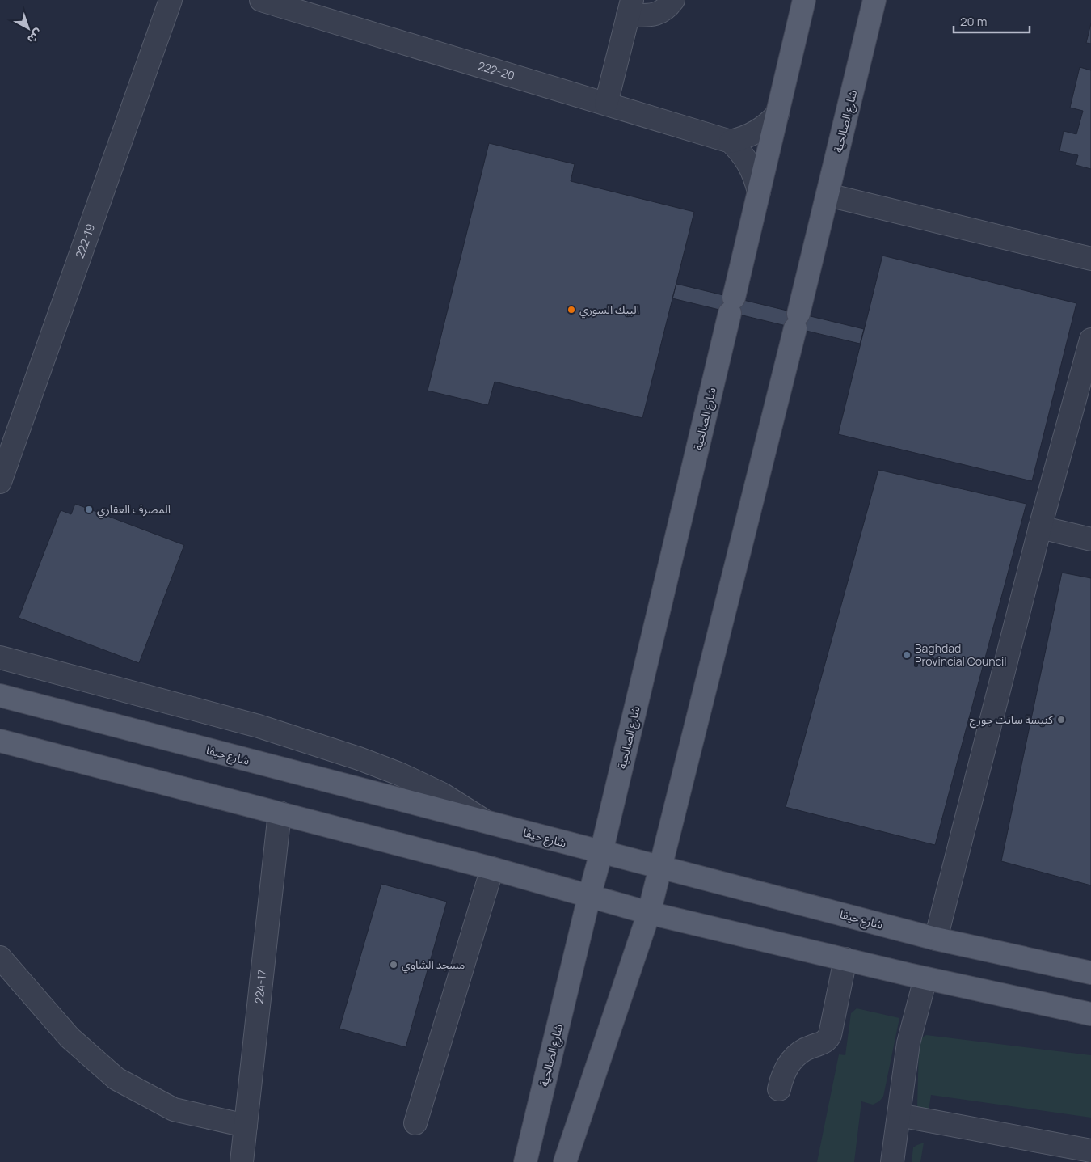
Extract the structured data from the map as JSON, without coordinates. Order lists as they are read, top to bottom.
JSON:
{
  "streets": {
    "main road": ["شارع الصالحية", "شارع حيفا"],
    "street": ["222-20", "222-19", "224-17"]
  },
  "crossings": [
    ["شارع الصالحية", "شارع حيفا"]
  ],
  "places": [
    "البيك السوري",
    "المصرف العقاري",
    "Baghdad Provincial Council",
    "كنيسة سانت جورج",
    "مسجد الشاوي"
  ],
  "scale_bar": "20 m",
  "north": "bottom right"
}
